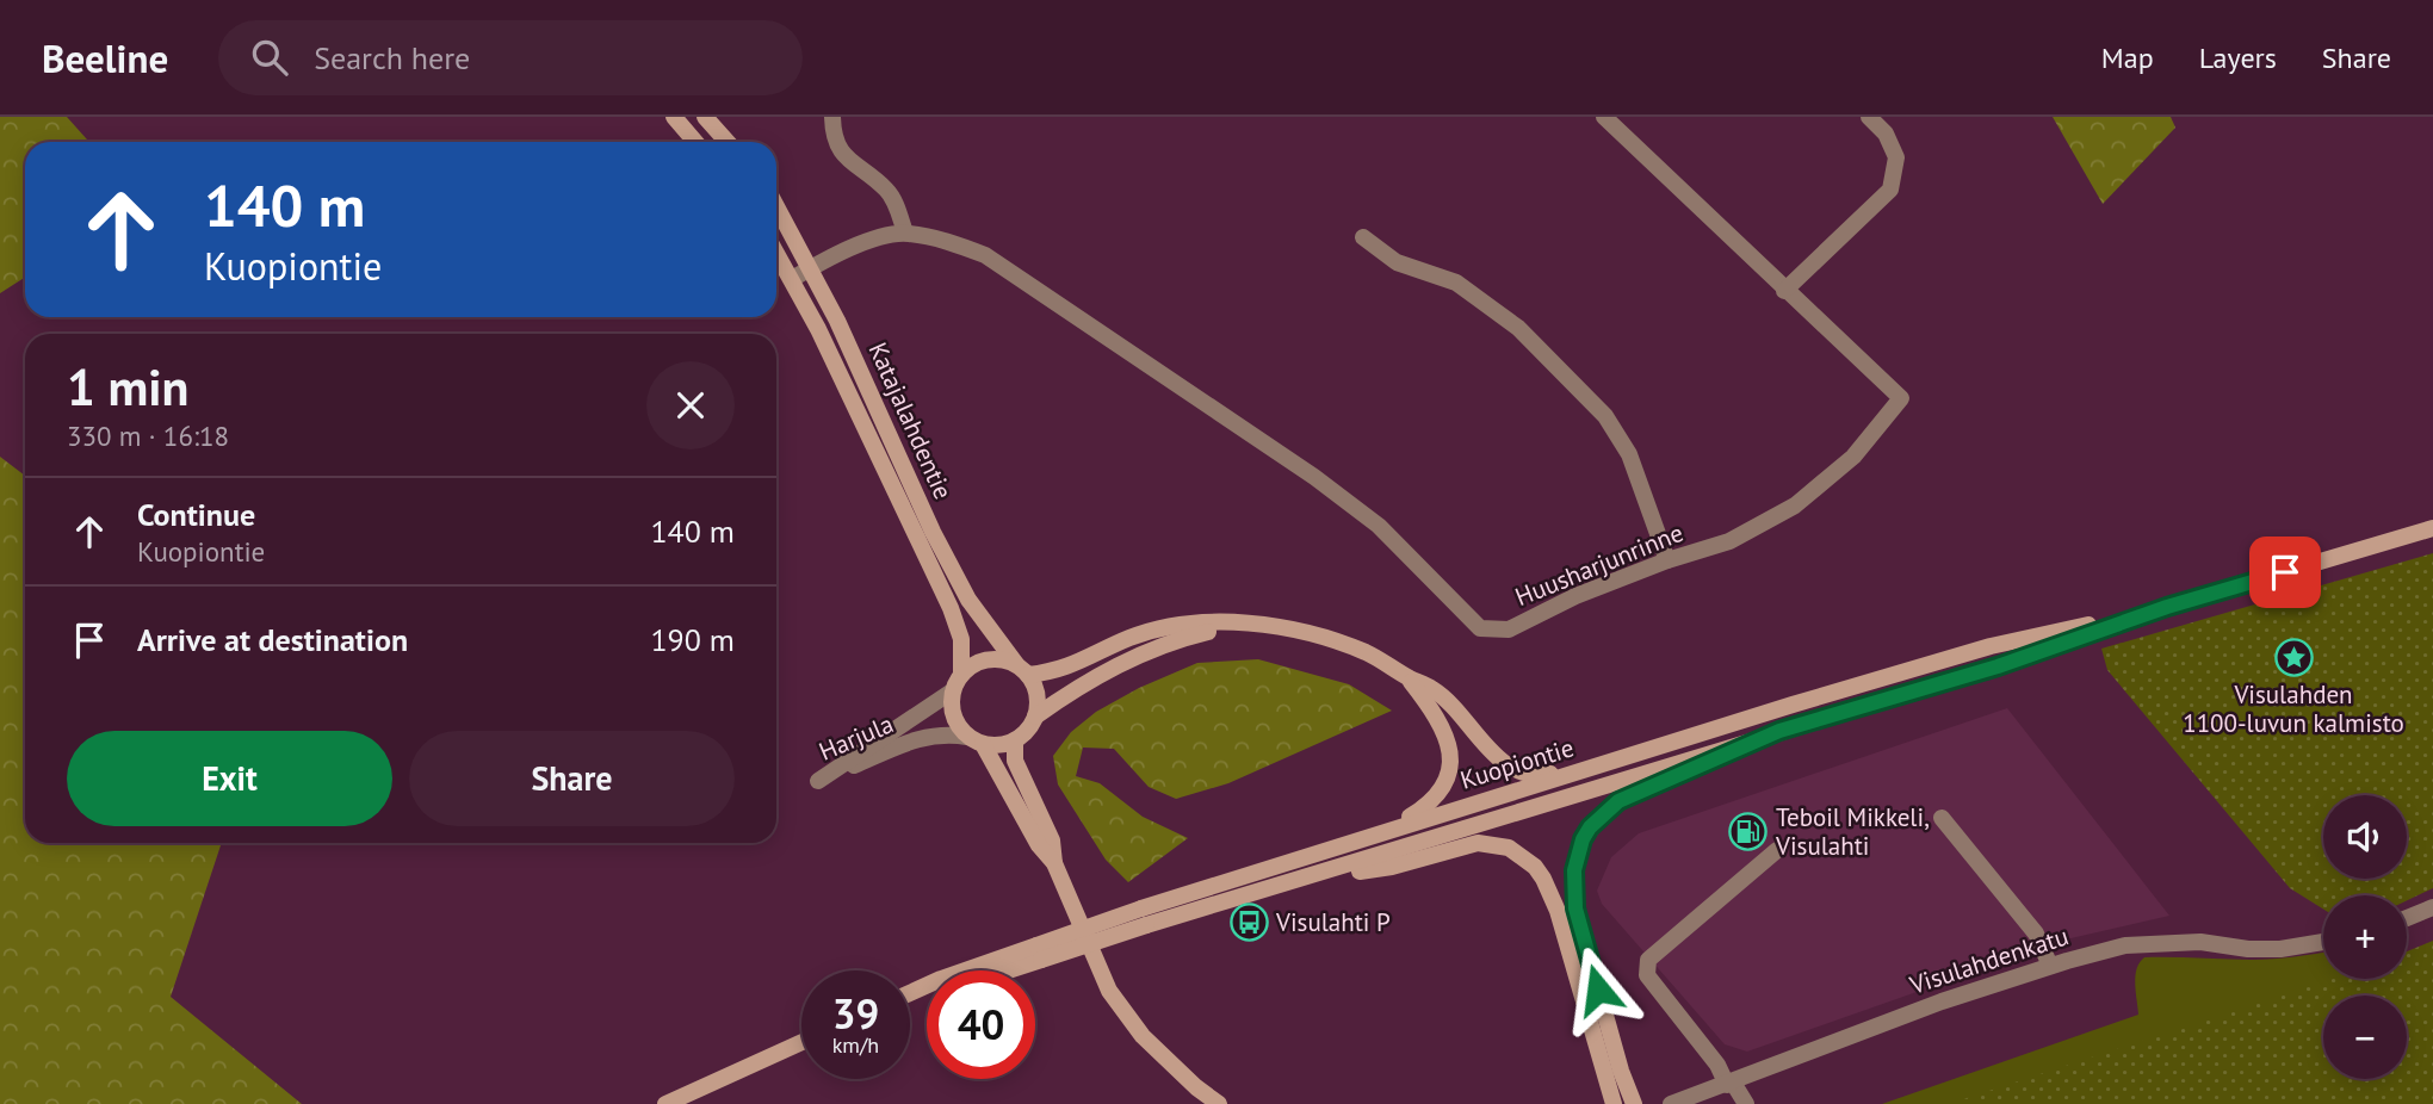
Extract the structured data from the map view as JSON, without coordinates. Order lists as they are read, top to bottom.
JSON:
{
  "streets": {
    "street": [
      "Katajalahdentie",
      "Huusharjunrinne",
      "Harjula",
      "Kuopiontie",
      "Visulahdenkatu"
    ]
  },
  "crossings": [
    ["Katajalahdentie", "Huusharjunrinne"],
    ["Katajalahdentie", "Harjula"]
  ],
  "places": {
    "place": ["Visulahden 1100-luvun kalmisto"],
    "fuel station": ["Teboil Mikkeli, Visulahti"],
    "bus stop": ["Visulahti P"]
  },
  "page": {
    "header": "Beeline",
    "search": "Search here",
    "nav": ["Map", "Layers", "Share"],
    "turn": ["140 m", "Kuopiontie"],
    "heading": ["1 min", "330 m · 16:18"],
    "list": [
      {
        "name": "Continue",
        "note": "Kuopiontie",
        "value": "140 m"
      },
      {
        "name": "Arrive at destination",
        "value": "190 m"
      }
    ],
    "buttons": ["Exit", "Share"],
    "map_buttons": ["+", "−"],
    "speed": "39 km/h",
    "limit": "40"
  }
}
